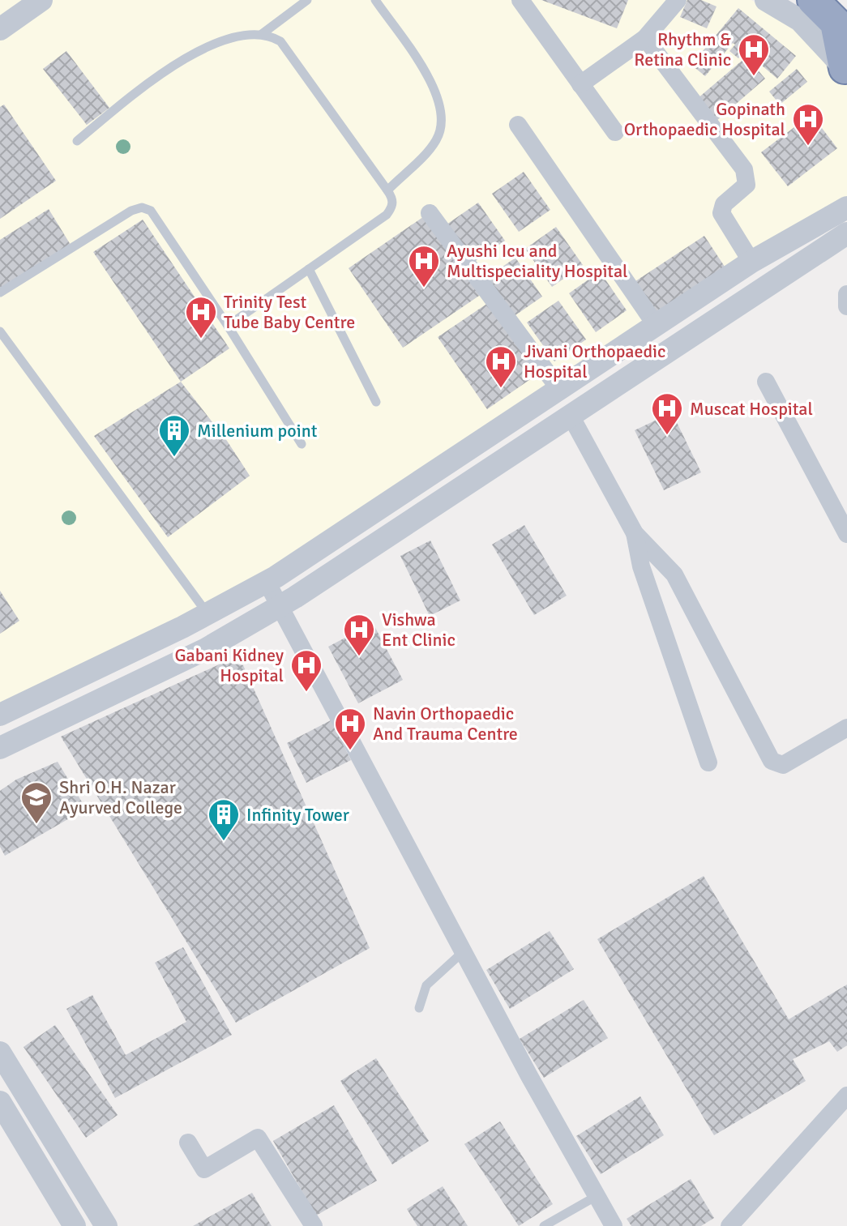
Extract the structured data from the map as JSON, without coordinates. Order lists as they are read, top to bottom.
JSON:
{
  "places": {
    "hospital": [
      "Rhythm & Retina Clinic",
      "Gopinath Orthopaedic Hospital",
      "Ayushi Icu and Multispeciality Hospital",
      "Trinity Test Tube Baby Centre",
      "Jivani Orthopaedic Hospital",
      "Muscat Hospital",
      "Vishwa Ent Clinic",
      "Gabani Kidney Hospital",
      "Navin Orthopaedic And Trauma Centre"
    ],
    "building": ["Millenium point", "Infinity Tower"],
    "school or university": ["Shri O.H. Nazar Ayurved College"]
  }
}
